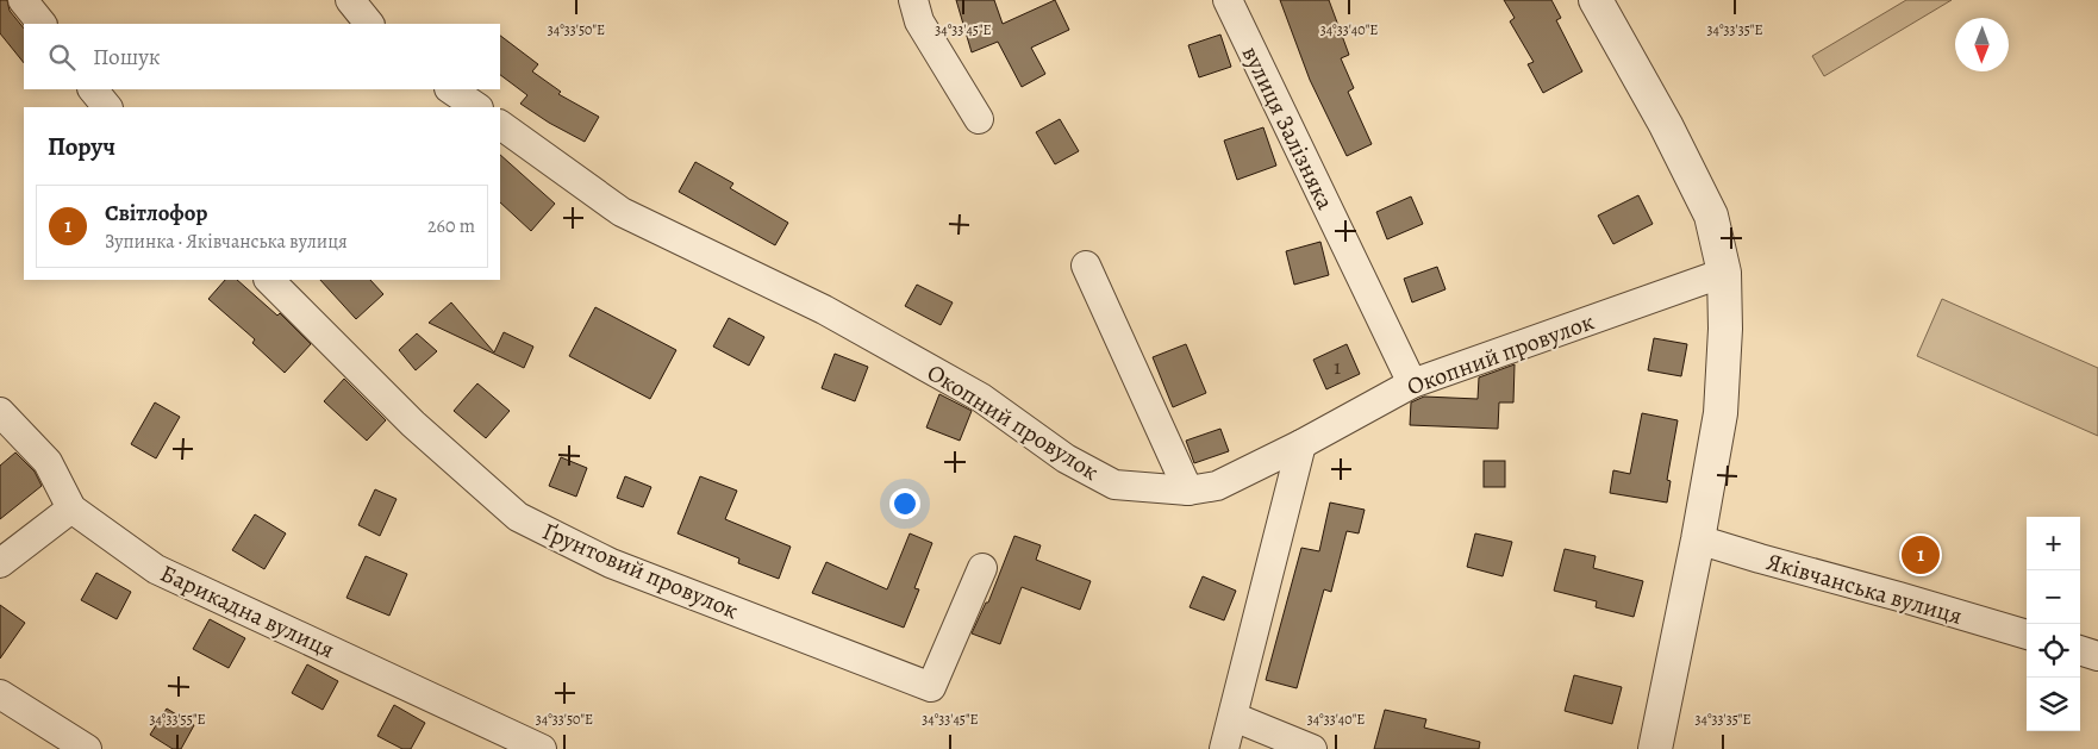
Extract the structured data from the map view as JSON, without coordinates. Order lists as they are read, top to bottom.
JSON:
{
  "streets": {
    "street": [
      "вулиця Залізняка",
      "Окопний провулок",
      "Ґрунтовий провулок",
      "Яківчанська вулиця",
      "Барикадна вулиця"
    ]
  },
  "crossings": [
    ["вулиця Залізняка", "Окопний провулок"]
  ],
  "house_numbers": ["1"],
  "north": "bottom",
  "page": {
    "search": "Пошук",
    "heading": "Поруч",
    "list": [
      {
        "mark": "1",
        "name": "Світлофор",
        "note": "Зупинка · Яківчанська вулиця",
        "value": "260 m"
      }
    ],
    "map_buttons": ["+", "−"],
    "pins": "1"
  },
  "coordinates": [
    "34°33'50\"E",
    "34°33'45\"E",
    "34°33'40\"E",
    "34°33'35\"E",
    "34°33'55\"E"
  ]
}
